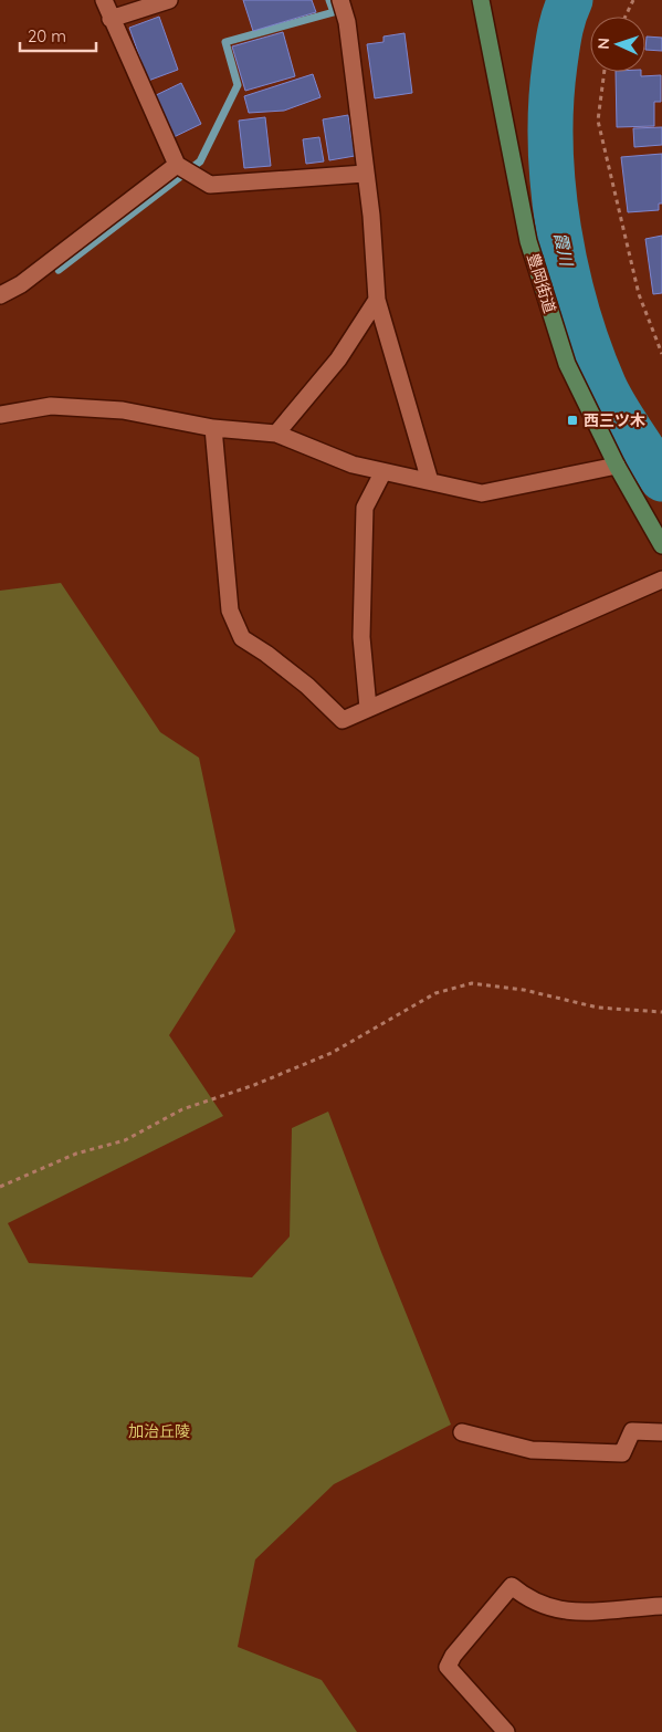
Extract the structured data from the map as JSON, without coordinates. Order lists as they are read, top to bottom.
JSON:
{
  "streets": {
    "main road": ["豊岡街道"]
  },
  "water": ["霞川"],
  "parks": ["加治丘陵"],
  "places": {
    "transit": ["西三ツ木"]
  },
  "scale_bar": "20 m",
  "north": "left"
}
